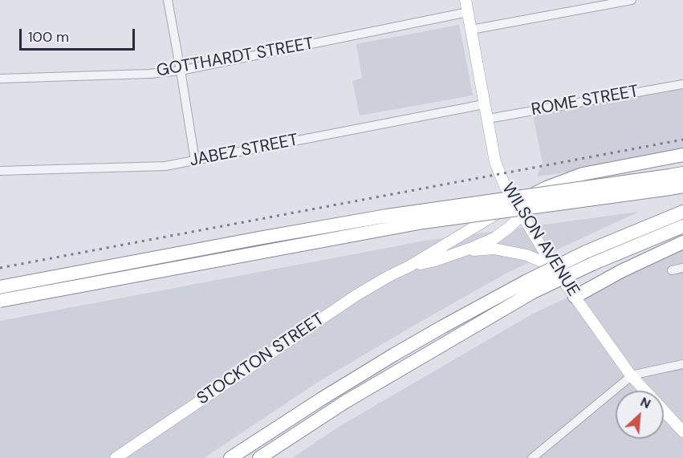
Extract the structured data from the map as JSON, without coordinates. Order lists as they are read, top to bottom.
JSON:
{
  "streets": {
    "main road": ["WILSON AVENUE", "STOCKTON STREET"],
    "street": ["GOTTHARDT STREET", "ROME STREET", "JABEZ STREET"]
  },
  "crossings": [
    ["GOTTHARDT STREET", "WILSON AVENUE"],
    ["ROME STREET", "WILSON AVENUE"],
    ["JABEZ STREET", "WILSON AVENUE"],
    ["WILSON AVENUE", "STOCKTON STREET"]
  ],
  "scale_bar": "100 m",
  "north": "top right"
}
